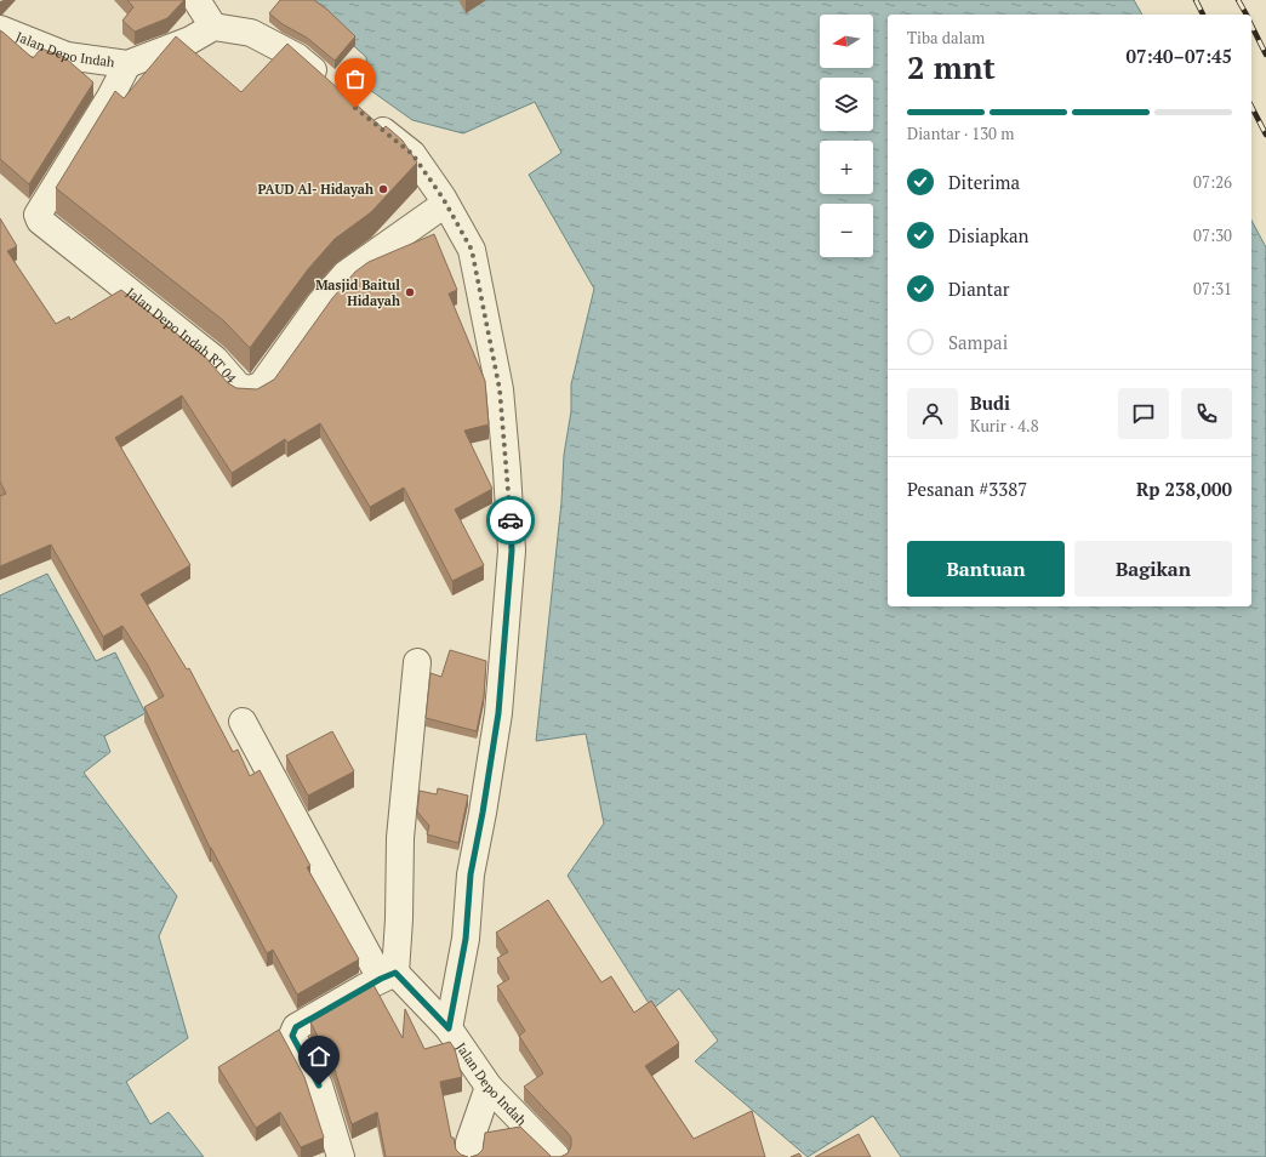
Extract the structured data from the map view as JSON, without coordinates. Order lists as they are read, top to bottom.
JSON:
{
  "streets": {
    "street": ["Jalan Depo Indah", "Jalan Depo Indah RT 04"]
  },
  "crossings": [
    ["Jalan Depo Indah", "Jalan Depo Indah RT 04"]
  ],
  "places": ["PAUD Al- Hidayah", "Masjid Baitul Hidayah"],
  "north": "left",
  "page": {
    "map_buttons": ["+", "−"],
    "heading": ["2 mnt", "Tiba dalam", "07:40–07:45"],
    "panel": [
      "Budi",
      "Kurir · 4.8",
      "Pesanan #3387",
      "Rp 238,000"
    ],
    "bar": "Diantar · 130 m",
    "list": [
      ["Diterima", "07:26"],
      ["Disiapkan", "07:30"],
      ["Diantar", "07:31"],
      "Sampai"
    ],
    "buttons": ["Bantuan", "Bagikan"]
  }
}
